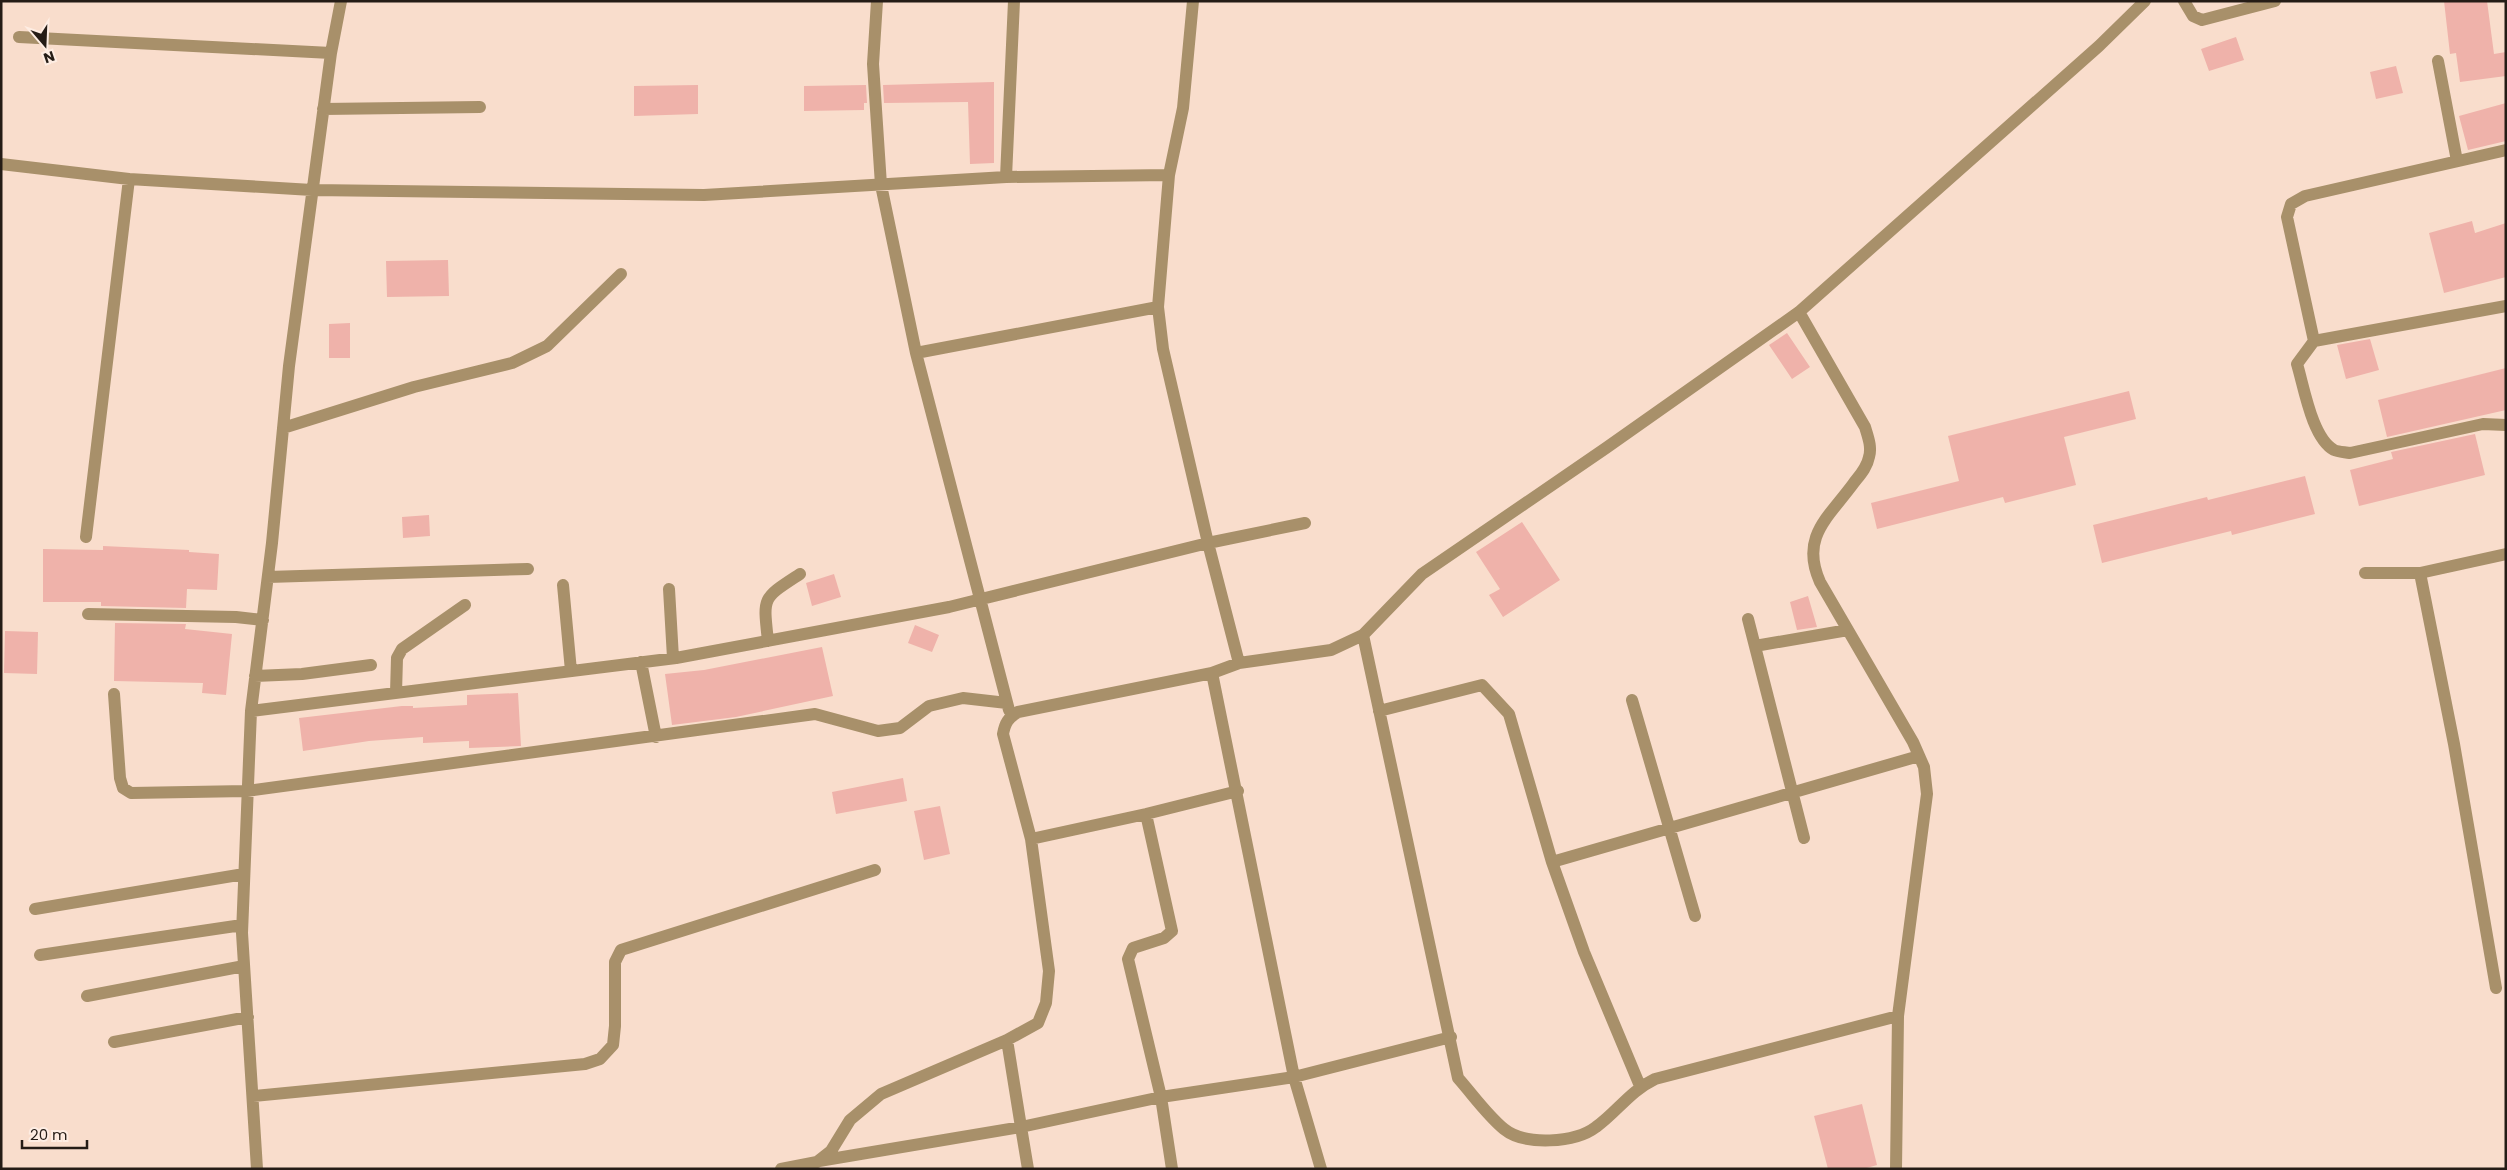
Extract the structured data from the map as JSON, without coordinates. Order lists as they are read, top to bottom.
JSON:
{
  "scale_bar": "20 m",
  "north": "bottom"
}
